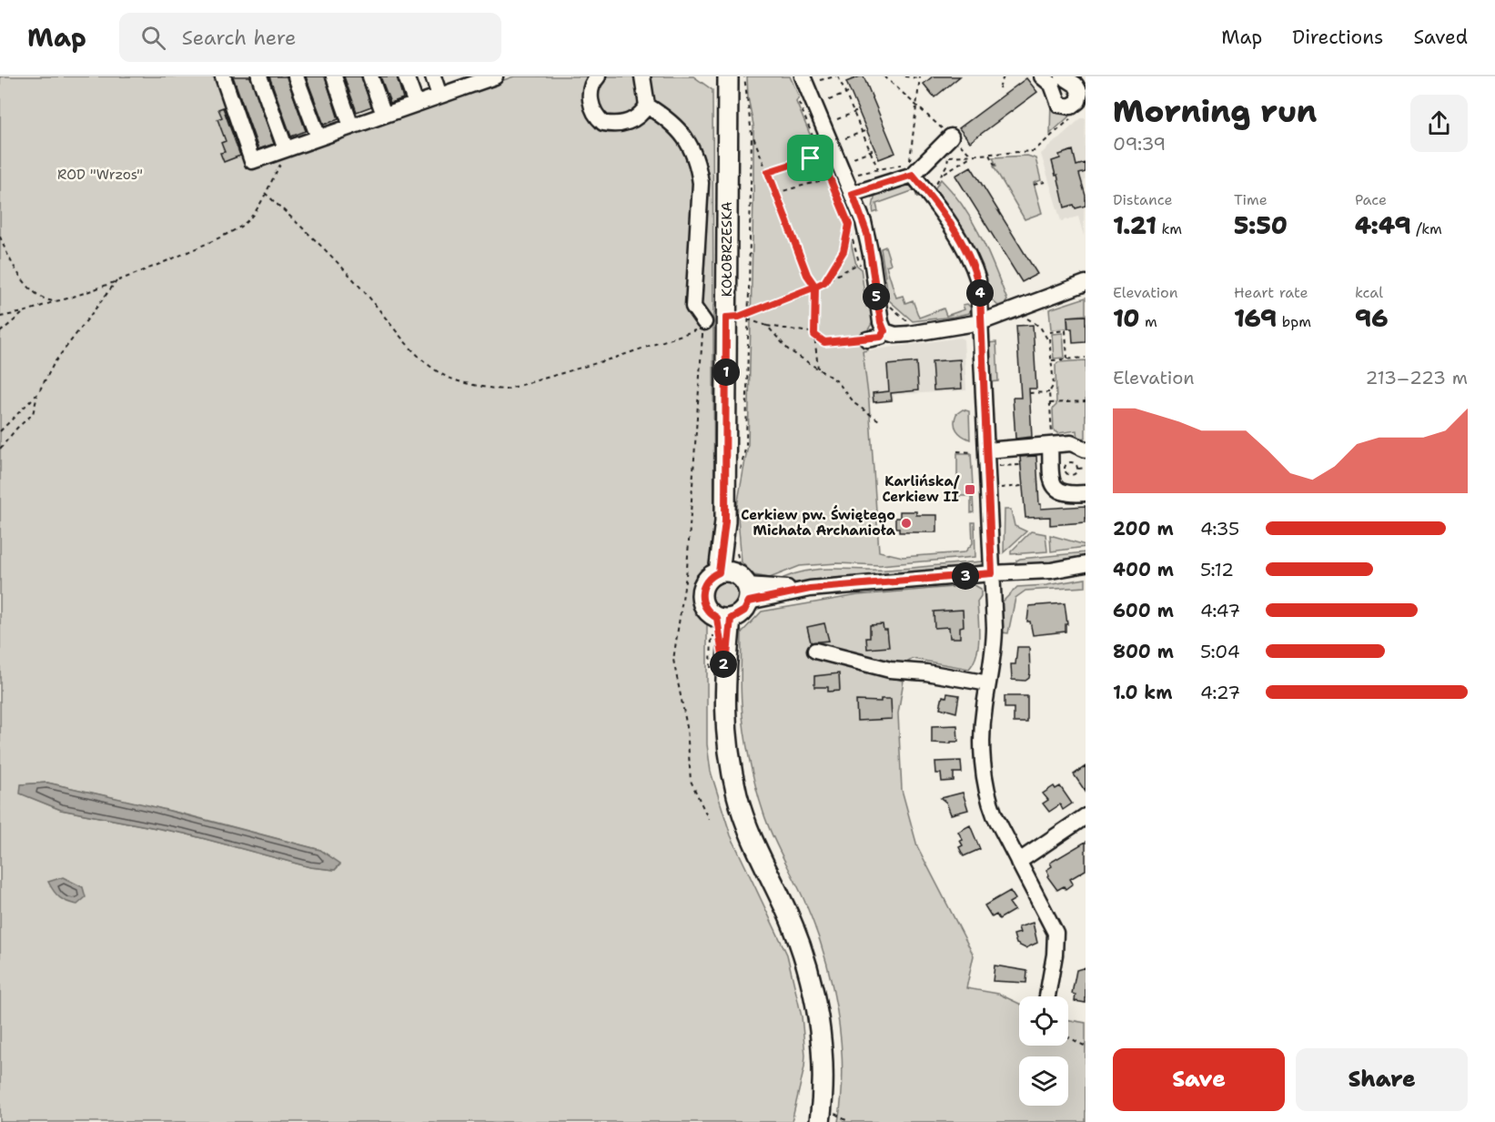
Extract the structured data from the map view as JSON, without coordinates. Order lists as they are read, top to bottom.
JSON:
{
  "streets": {
    "main road": ["KOŁOBRZESKA"]
  },
  "parks": ["ROD \"Wrzos\""],
  "places": {
    "transit": ["Karlińska/ Cerkiew II"],
    "other": ["Cerkiew pw. Świętego Michała Archanioła"]
  },
  "page": {
    "header": "Map",
    "search": "Search here",
    "nav": ["Map", "Directions", "Saved"],
    "heading": ["Morning run", "09:39"],
    "stats": [
      ["Distance", "1.21 km"],
      ["Time", "5:50"],
      ["Pace", "4:49 /km"],
      ["Elevation", "10 m"],
      ["Heart rate", "169 bpm"],
      ["kcal", "96"]
    ],
    "pins": [
      "4",
      "5",
      "1",
      "3",
      "2"
    ],
    "chart": ["Elevation", "213–223 m"],
    "list": [
      {
        "name": "200 m",
        "note": "4:35"
      },
      {
        "name": "400 m",
        "note": "5:12"
      },
      {
        "name": "600 m",
        "note": "4:47"
      },
      {
        "name": "800 m",
        "note": "5:04"
      },
      {
        "name": "1.0 km",
        "note": "4:27"
      }
    ],
    "buttons": ["Save", "Share"]
  }
}
